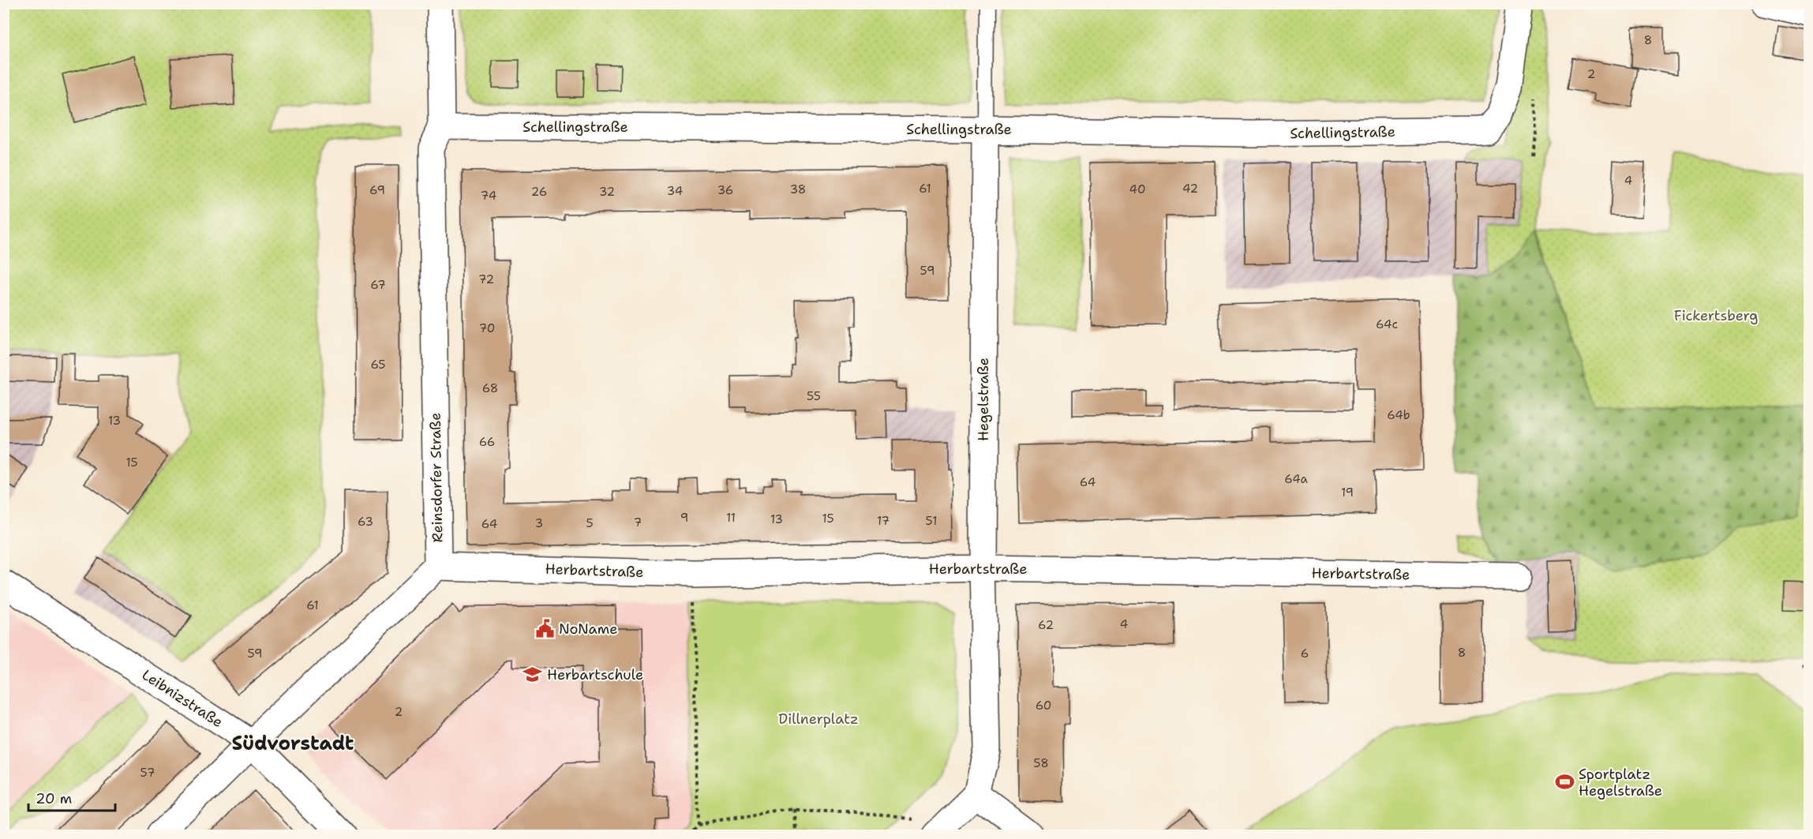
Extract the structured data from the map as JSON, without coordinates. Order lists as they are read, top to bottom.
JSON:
{
  "streets": {
    "street": [
      "Schellingstraße",
      "Hegelstraße",
      "Reinsdorfer Straße",
      "Herbartstraße",
      "Leibnizstraße"
    ]
  },
  "crossings": [
    ["Schellingstraße", "Hegelstraße"],
    ["Schellingstraße", "Reinsdorfer Straße"],
    ["Hegelstraße", "Herbartstraße"],
    ["Reinsdorfer Straße", "Herbartstraße"]
  ],
  "districts": ["Südvorstadt"],
  "parks": ["Fickertsberg", "Dillnerplatz"],
  "places": {
    "public building": ["NoName"],
    "school or university": ["Herbartschule"],
    "sports": ["Sportplatz Hegelstraße"]
  },
  "house_numbers": [
    "8",
    "2",
    "4",
    "61",
    "42",
    "38",
    "40",
    "69",
    "36",
    "34",
    "26",
    "32",
    "74",
    "59",
    "72",
    "67",
    "64c",
    "70",
    "65",
    "68",
    "55",
    "64b",
    "13",
    "66",
    "15",
    "64a",
    "64",
    "19",
    "9",
    "11",
    "15",
    "13",
    "17",
    "51",
    "63",
    "7",
    "3",
    "5",
    "64",
    "61",
    "4",
    "62",
    "8",
    "59",
    "6",
    "60",
    "2",
    "58",
    "57"
  ],
  "scale_bar": "20 m"
}
